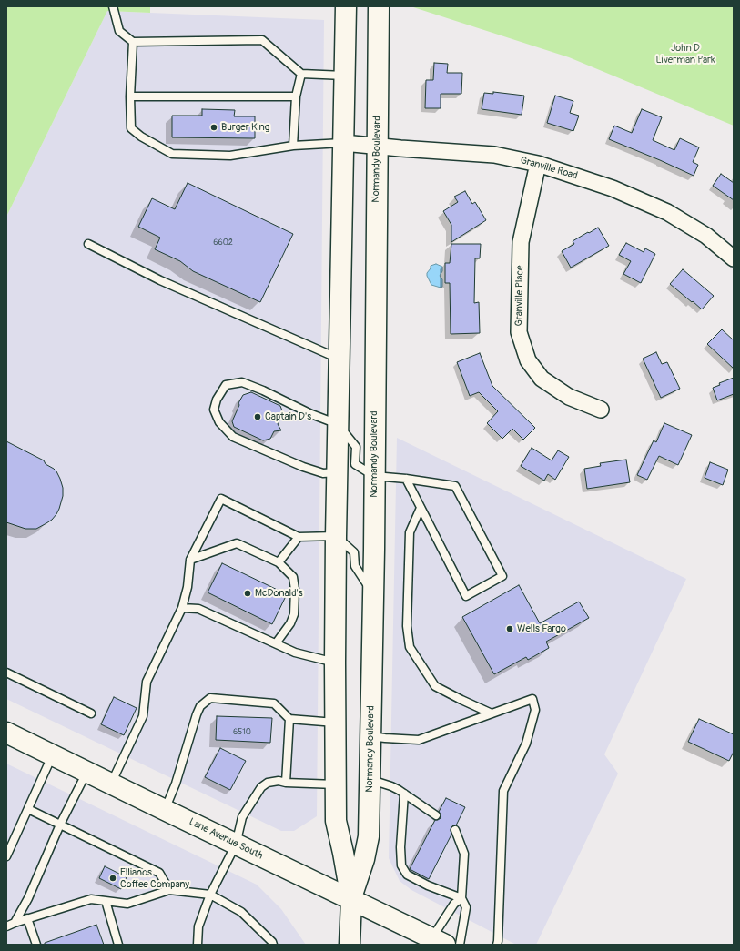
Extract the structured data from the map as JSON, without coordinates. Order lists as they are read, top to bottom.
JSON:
{
  "streets": {
    "main road": ["Normandy Boulevard", "Lane Avenue South"],
    "street": ["Granville Road", "Granville Place"]
  },
  "crossings": [
    ["Normandy Boulevard", "Granville Road"],
    ["Normandy Boulevard", "Lane Avenue South"],
    ["Granville Road", "Granville Place"]
  ],
  "parks": ["John D Liverman Park"],
  "places": [
    "Burger King",
    "Captain D's",
    "McDonald's",
    "Wells Fargo",
    "Ellianos Coffee Company"
  ],
  "house_numbers": ["6602", "6510"]
}
